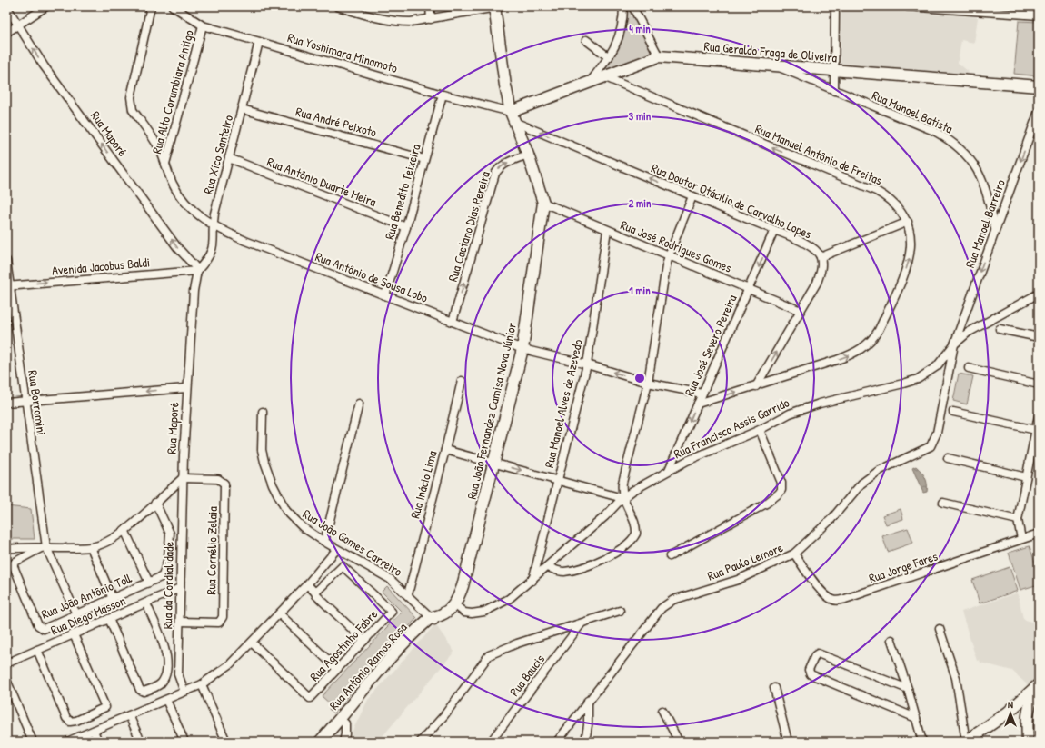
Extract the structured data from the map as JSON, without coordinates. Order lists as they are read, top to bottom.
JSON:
{
  "streets": {
    "main road": ["Rua Geraldo Fraga de Oliveira", "Rua João Fernandez Camisa Nova Júnior", "Rua Antônio Ramos Rosa"],
    "street": [
      "Rua Yoshimara Minamoto",
      "Rua Alto Corumbiara Antigo",
      "Rua Manoel Batista",
      "Rua André Peixoto",
      "Rua Maporé",
      "Rua Xico Santeiro",
      "Rua Manuel Antônio de Freitas",
      "Rua Antônio Duarte Meira",
      "Rua Benedito Teixeira",
      "Rua Doutor Otácilio de Carvalho Lopes",
      "Rua Manoel Barreiro",
      "Rua Caetano Dias Pereira",
      "Rua José Rodrigues Gomes",
      "Avenida Jacobus Baldi",
      "Rua Antônio de Sousa Lobo",
      "Rua José Severo Pereira",
      "Rua Borromini",
      "Rua Manoel Alves de Azevedo",
      "Rua Francisco Assis Garrido",
      "Rua Inácio Lima",
      "Rua João Gomes Carreiro",
      "Rua Cornélio Zelaia",
      "Rua Paulo Lemore",
      "Rua Jorge Fares",
      "Rua da Cordialidade",
      "Rua João Antônio Toll",
      "Rua Diego Masson",
      "Rua Agostinho Fabre",
      "Rua Baucis"
    ]
  },
  "crossings": [
    ["Rua Geraldo Fraga de Oliveira", "Rua Yoshimara Minamoto"],
    ["Rua Geraldo Fraga de Oliveira", "Rua Manoel Batista"],
    ["Rua Geraldo Fraga de Oliveira", "Rua Manuel Antônio de Freitas"],
    ["Rua Geraldo Fraga de Oliveira", "Rua Doutor Otácilio de Carvalho Lopes"],
    ["Rua Geraldo Fraga de Oliveira", "Rua João Fernandez Camisa Nova Júnior"],
    ["Rua Yoshimara Minamoto", "Rua Alto Corumbiara Antigo"],
    ["Rua Yoshimara Minamoto", "Rua Xico Santeiro"],
    ["Rua Yoshimara Minamoto", "Rua Benedito Teixeira"],
    ["Rua Yoshimara Minamoto", "Rua Doutor Otácilio de Carvalho Lopes"],
    ["Rua Yoshimara Minamoto", "Rua João Fernandez Camisa Nova Júnior"],
    ["Rua Alto Corumbiara Antigo", "Rua Antônio de Sousa Lobo"],
    ["Rua Manoel Batista", "Rua Manoel Barreiro"],
    ["Rua André Peixoto", "Rua Xico Santeiro"],
    ["Rua André Peixoto", "Rua Benedito Teixeira"],
    ["Rua Maporé", "Rua Xico Santeiro"],
    ["Rua Maporé", "Avenida Jacobus Baldi"],
    ["Rua Maporé", "Rua Cornélio Zelaia"],
    ["Rua Maporé", "Rua da Cordialidade"],
    ["Rua Xico Santeiro", "Rua Antônio Duarte Meira"],
    ["Rua Xico Santeiro", "Avenida Jacobus Baldi"],
    ["Rua Xico Santeiro", "Rua Antônio de Sousa Lobo"],
    ["Rua Manuel Antônio de Freitas", "Rua José Severo Pereira"],
    ["Rua Antônio Duarte Meira", "Rua Benedito Teixeira"],
    ["Rua Benedito Teixeira", "Rua Antônio de Sousa Lobo"],
    ["Rua Doutor Otácilio de Carvalho Lopes", "Rua José Severo Pereira"],
    ["Rua Doutor Otácilio de Carvalho Lopes", "Rua João Fernandez Camisa Nova Júnior"],
    ["Rua Manoel Barreiro", "Rua Francisco Assis Garrido"],
    ["Rua Manoel Barreiro", "Rua Paulo Lemore"],
    ["Rua Caetano Dias Pereira", "Rua Antônio de Sousa Lobo"],
    ["Rua Caetano Dias Pereira", "Rua João Fernandez Camisa Nova Júnior"],
    ["Rua José Rodrigues Gomes", "Rua José Severo Pereira"],
    ["Rua José Rodrigues Gomes", "Rua Manoel Alves de Azevedo"],
    ["Rua José Rodrigues Gomes", "Rua João Fernandez Camisa Nova Júnior"],
    ["Avenida Jacobus Baldi", "Rua Borromini"],
    ["Rua Antônio de Sousa Lobo", "Rua José Severo Pereira"],
    ["Rua Antônio de Sousa Lobo", "Rua Manoel Alves de Azevedo"],
    ["Rua Antônio de Sousa Lobo", "Rua João Fernandez Camisa Nova Júnior"],
    ["Rua José Severo Pereira", "Rua Francisco Assis Garrido"],
    ["Rua Borromini", "Rua João Antônio Toll"],
    ["Rua Manoel Alves de Azevedo", "Rua Francisco Assis Garrido"],
    ["Rua João Fernandez Camisa Nova Júnior", "Rua Francisco Assis Garrido"],
    ["Rua João Fernandez Camisa Nova Júnior", "Rua Antônio Ramos Rosa"],
    ["Rua Francisco Assis Garrido", "Rua Paulo Lemore"],
    ["Rua Francisco Assis Garrido", "Rua Antônio Ramos Rosa"],
    ["Rua Inácio Lima", "Rua João Gomes Carreiro"],
    ["Rua João Gomes Carreiro", "Rua Antônio Ramos Rosa"],
    ["Rua Cornélio Zelaia", "Rua da Cordialidade"],
    ["Rua Paulo Lemore", "Rua Jorge Fares"],
    ["Rua da Cordialidade", "Rua Diego Masson"]
  ],
  "one_way": [
    "Rua Maporé",
    "Rua Doutor Otácilio de Carvalho Lopes",
    "Rua Manoel Barreiro",
    "Rua Caetano Dias Pereira",
    "Avenida Jacobus Baldi"
  ],
  "north": "top",
  "rings": [
    "4 min",
    "3 min",
    "2 min",
    "1 min"
  ]
}
